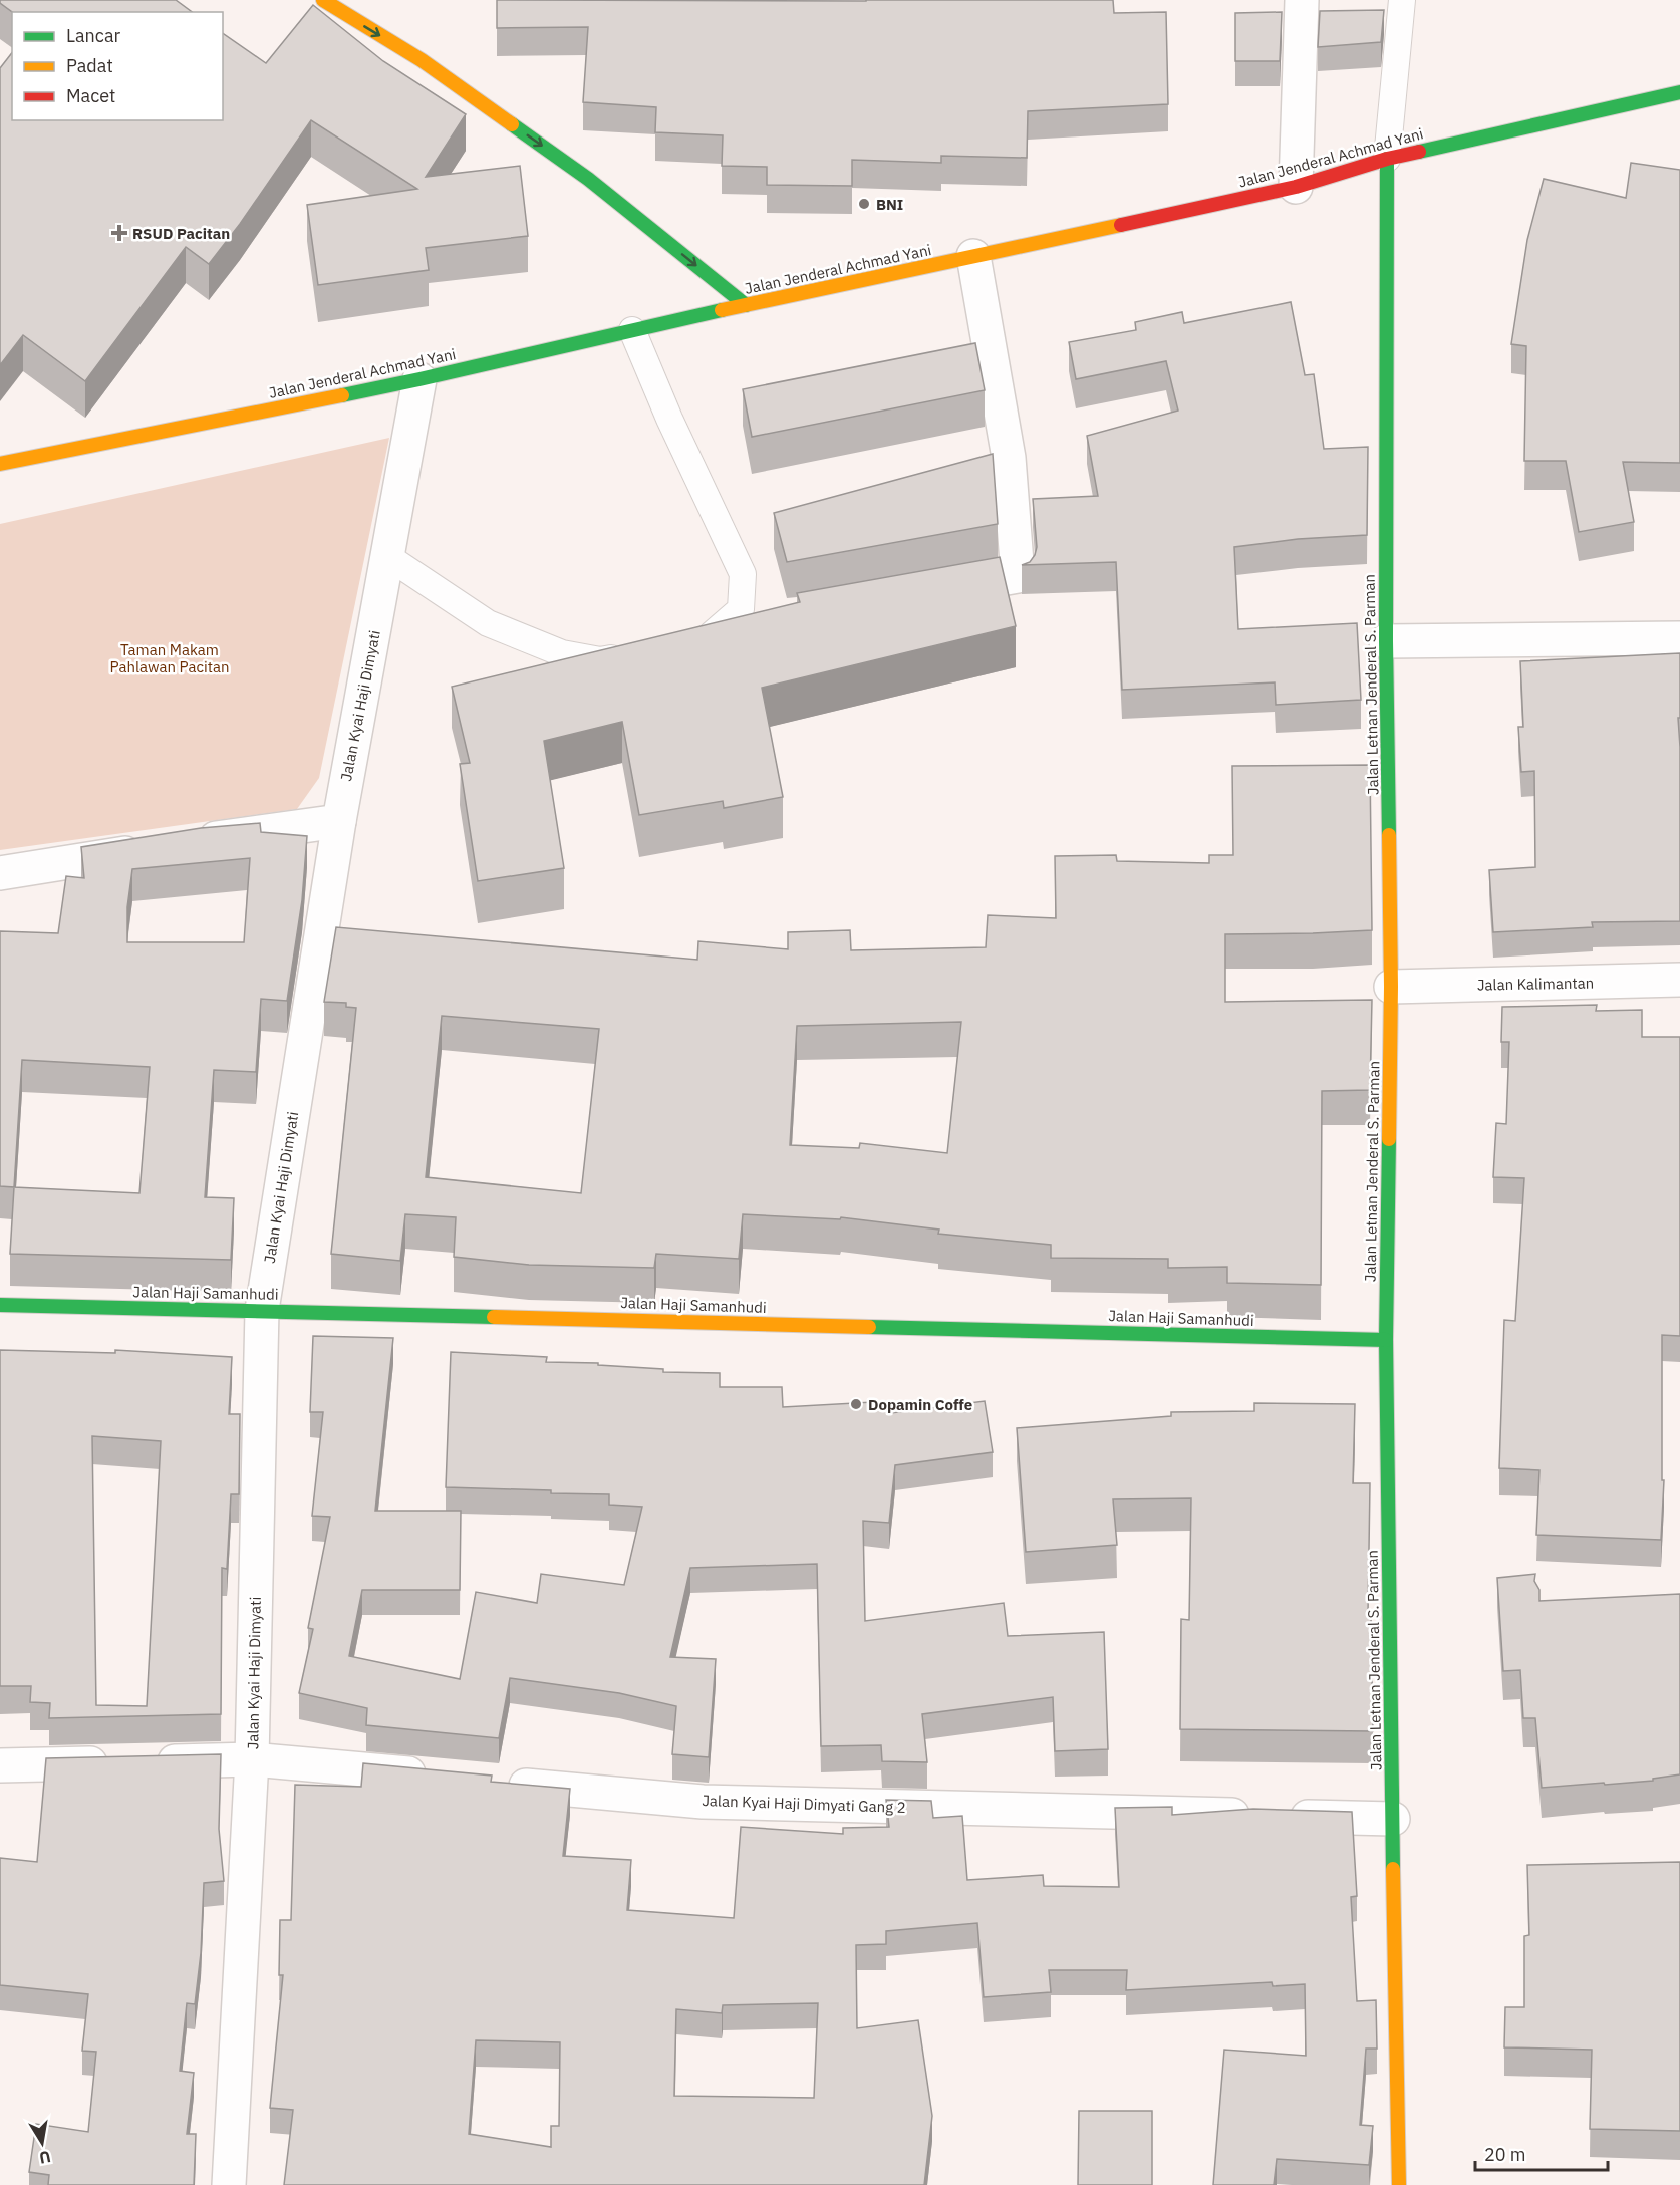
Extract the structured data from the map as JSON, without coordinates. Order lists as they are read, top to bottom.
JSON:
{
  "streets": {
    "street": [
      "Jalan Jenderal Achmad Yani",
      "Jalan Letnan Jenderal S. Parman",
      "Jalan Kyai Haji Dimyati",
      "Jalan Kalimantan",
      "Jalan Haji Samanhudi",
      "Jalan Kyai Haji Dimyati Gang 2"
    ]
  },
  "crossings": [
    ["Jalan Jenderal Achmad Yani", "Jalan Letnan Jenderal S. Parman"],
    ["Jalan Jenderal Achmad Yani", "Jalan Kyai Haji Dimyati"],
    ["Jalan Letnan Jenderal S. Parman", "Jalan Kalimantan"],
    ["Jalan Letnan Jenderal S. Parman", "Jalan Haji Samanhudi"],
    ["Jalan Letnan Jenderal S. Parman", "Jalan Kyai Haji Dimyati Gang 2"],
    ["Jalan Kyai Haji Dimyati", "Jalan Haji Samanhudi"]
  ],
  "parks": ["Taman Makam Pahlawan Pacitan"],
  "places": {
    "other": ["BNI", "Dopamin Coffe"],
    "health": ["RSUD Pacitan"]
  },
  "legend": ["Lancar", "Padat", "Macet"],
  "scale_bar": "20 m",
  "north": "bottom"
}
